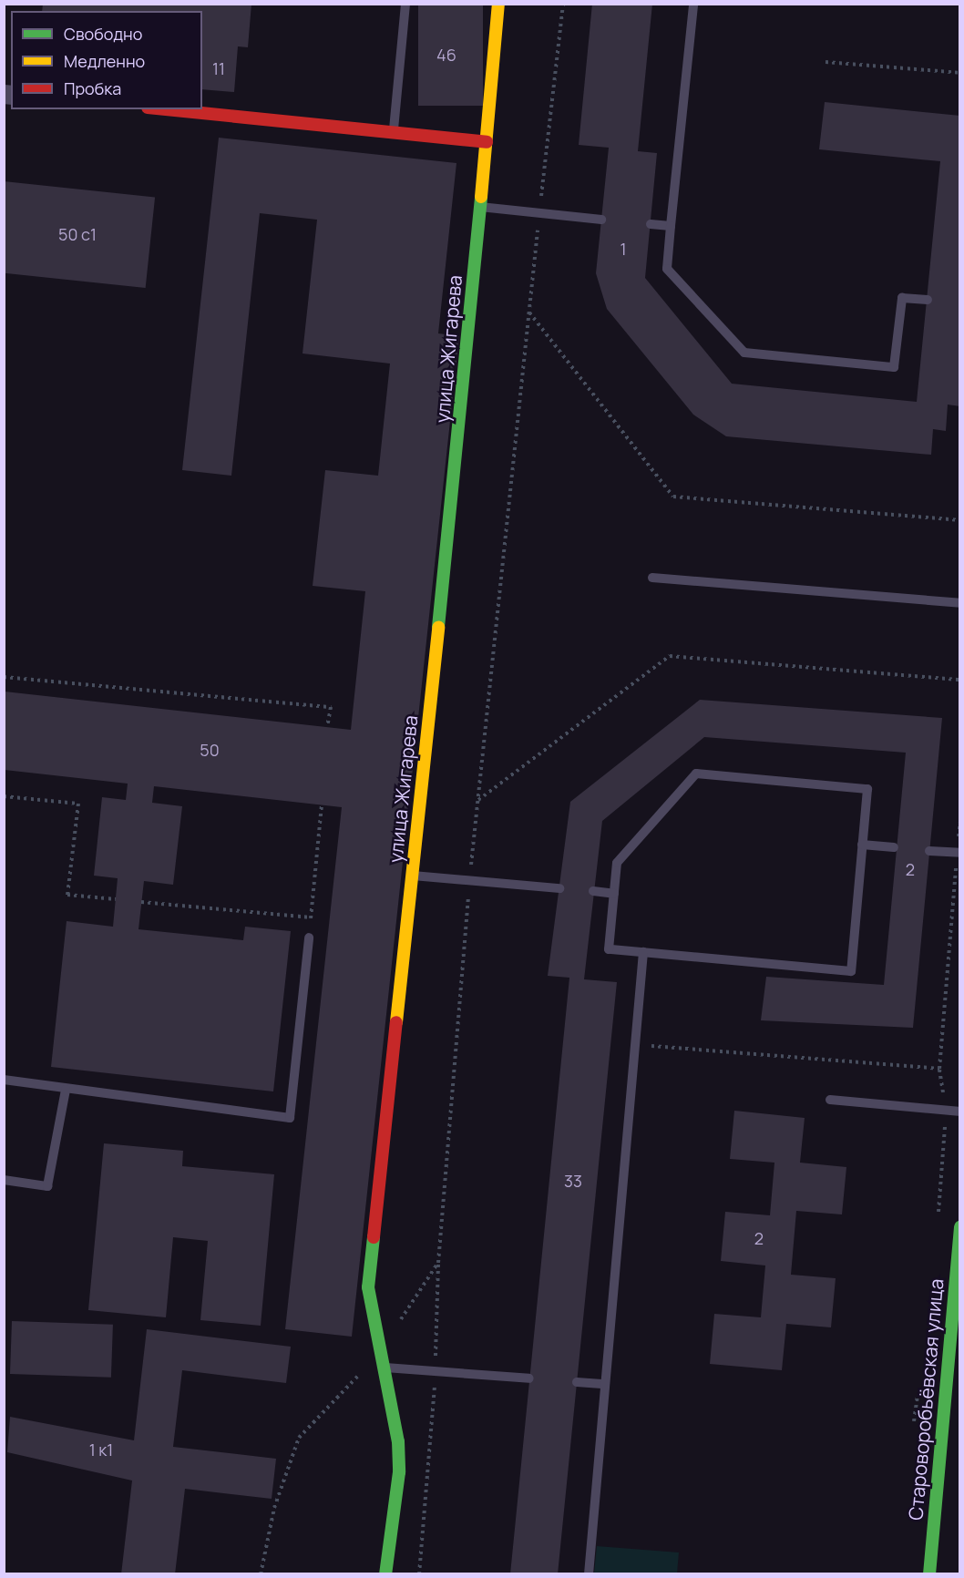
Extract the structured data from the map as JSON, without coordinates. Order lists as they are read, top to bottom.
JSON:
{
  "streets": {
    "street": ["улица Жигарева", "Староворобьёвская улица"]
  },
  "house_numbers": [
    "46",
    "11",
    "50 с1",
    "1",
    "50",
    "2",
    "33",
    "2",
    "1 к1"
  ],
  "legend": ["Свободно", "Медленно", "Пробка"]
}
